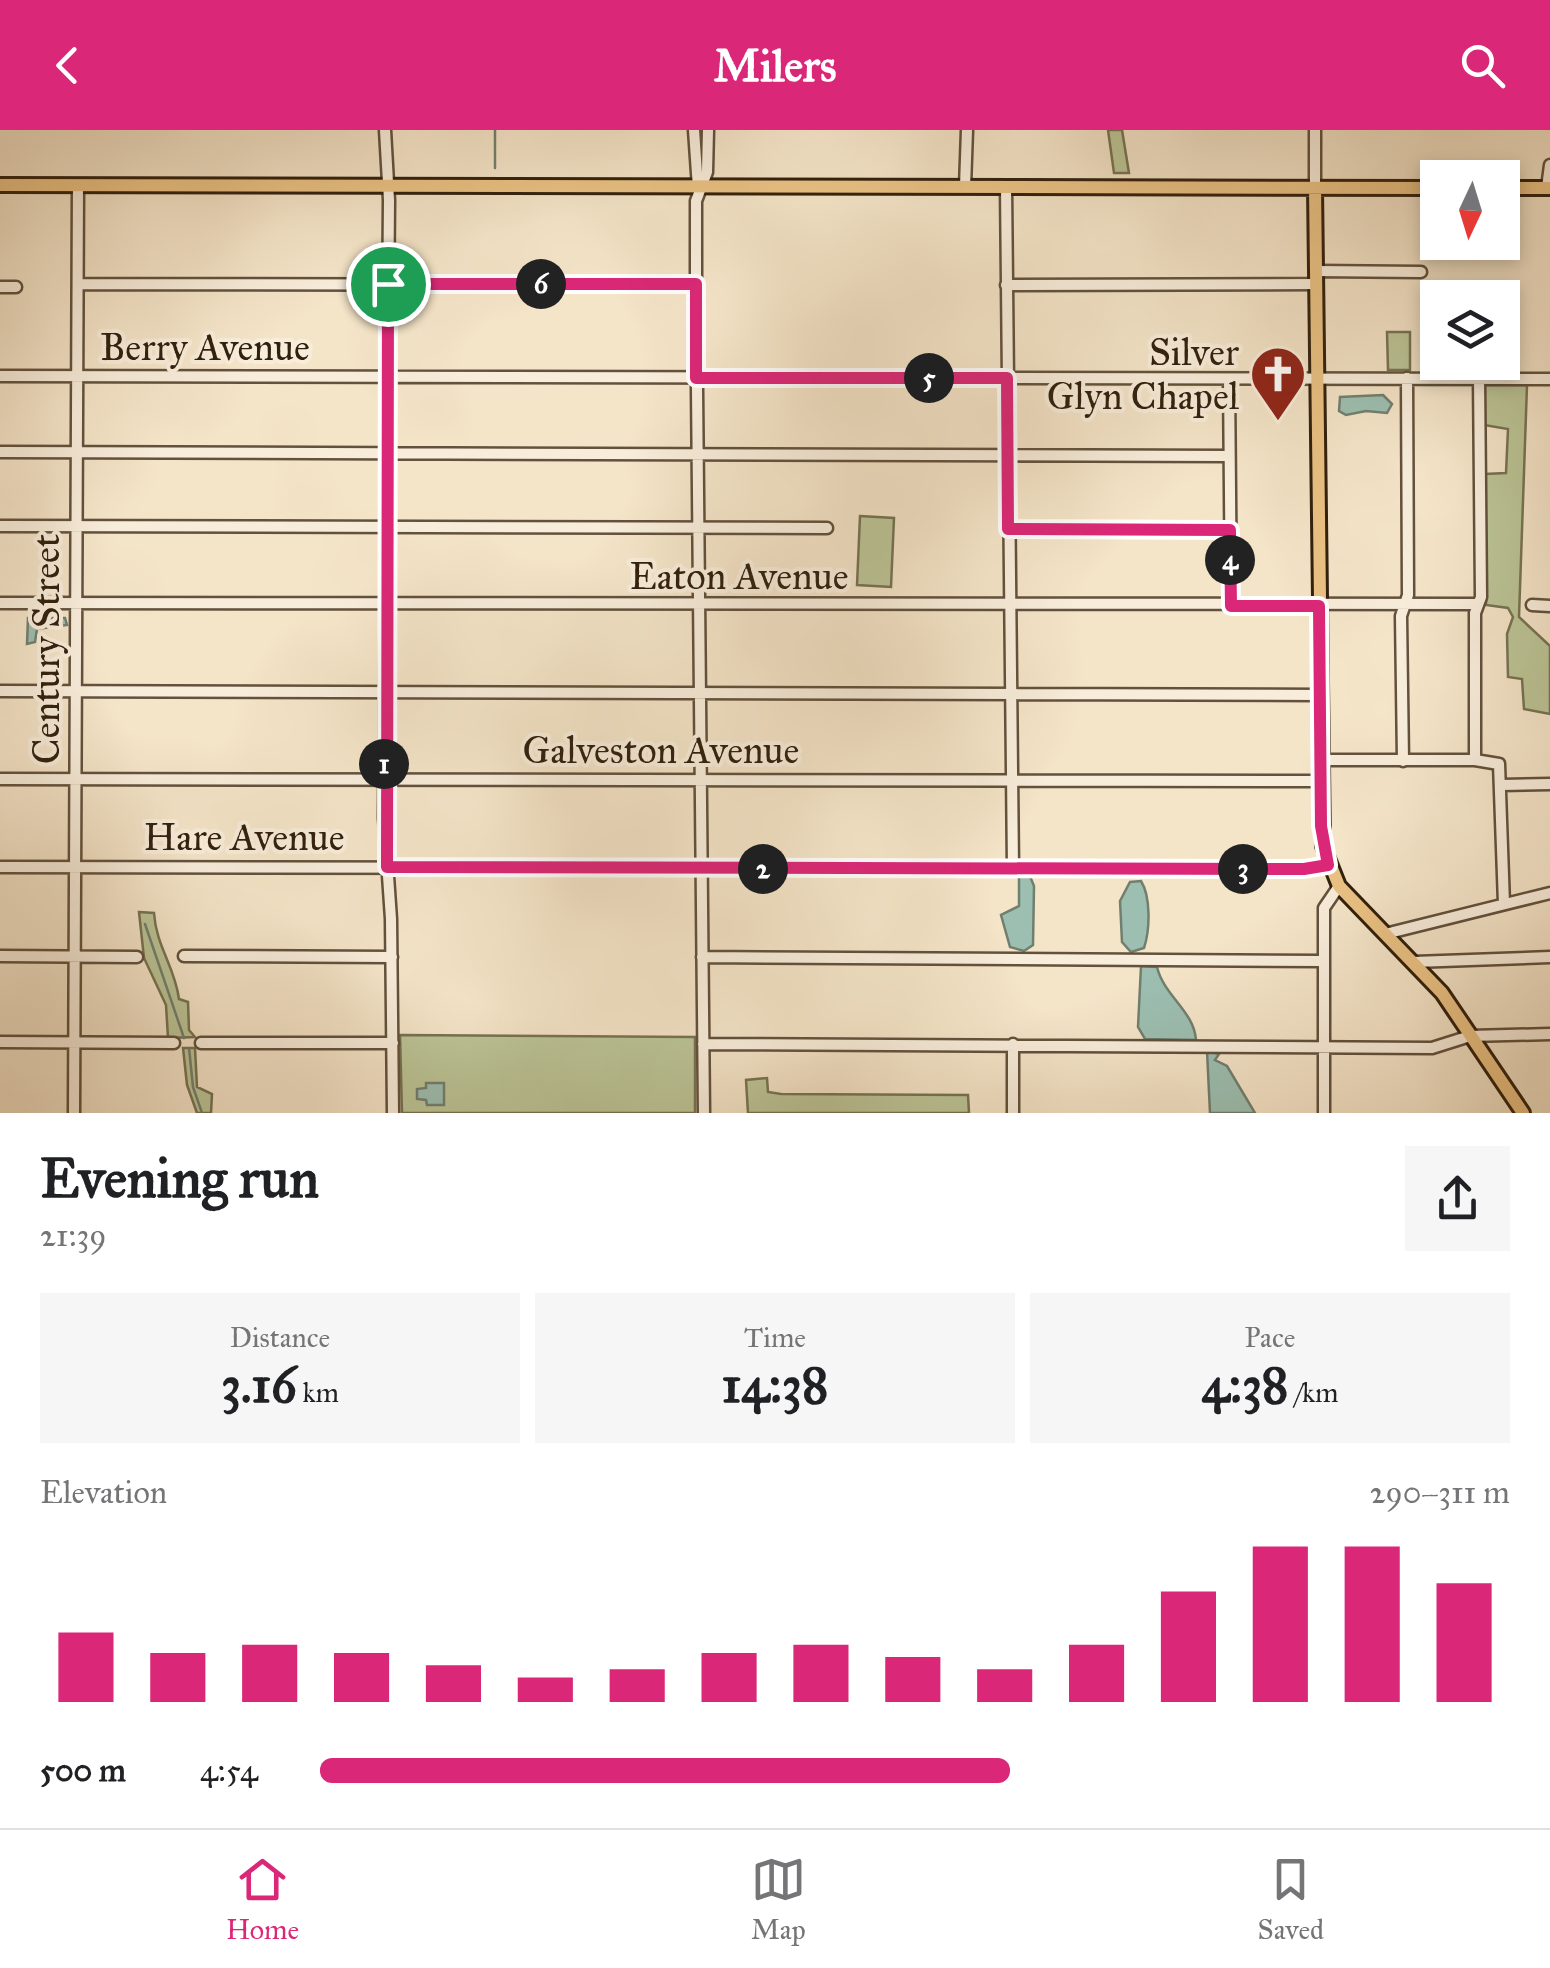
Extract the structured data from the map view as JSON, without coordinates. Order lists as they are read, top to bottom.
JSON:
{
  "streets": {
    "street": [
      "Berry Avenue",
      "Eaton Avenue",
      "Century Street",
      "Galveston Avenue",
      "Hare Avenue"
    ]
  },
  "crossings": [
    ["Berry Avenue", "Century Street"],
    ["Eaton Avenue", "Century Street"],
    ["Century Street", "Galveston Avenue"],
    ["Century Street", "Hare Avenue"]
  ],
  "places": {
    "church": ["Silver Glyn Chapel"]
  },
  "north": "bottom",
  "page": {
    "header": "Milers",
    "pins": [
      "6",
      "5",
      "4",
      "1",
      "2",
      "3"
    ],
    "heading": ["Evening run", "21:39"],
    "stats": [
      ["Distance", "3.16 km"],
      ["Time", "14:38"],
      ["Pace", "4:38 /km"]
    ],
    "chart": ["Elevation", "290–311 m"],
    "list": [
      {
        "name": "500 m",
        "note": "4:54"
      }
    ],
    "tabs": ["Home", "Map", "Saved"]
  }
}
